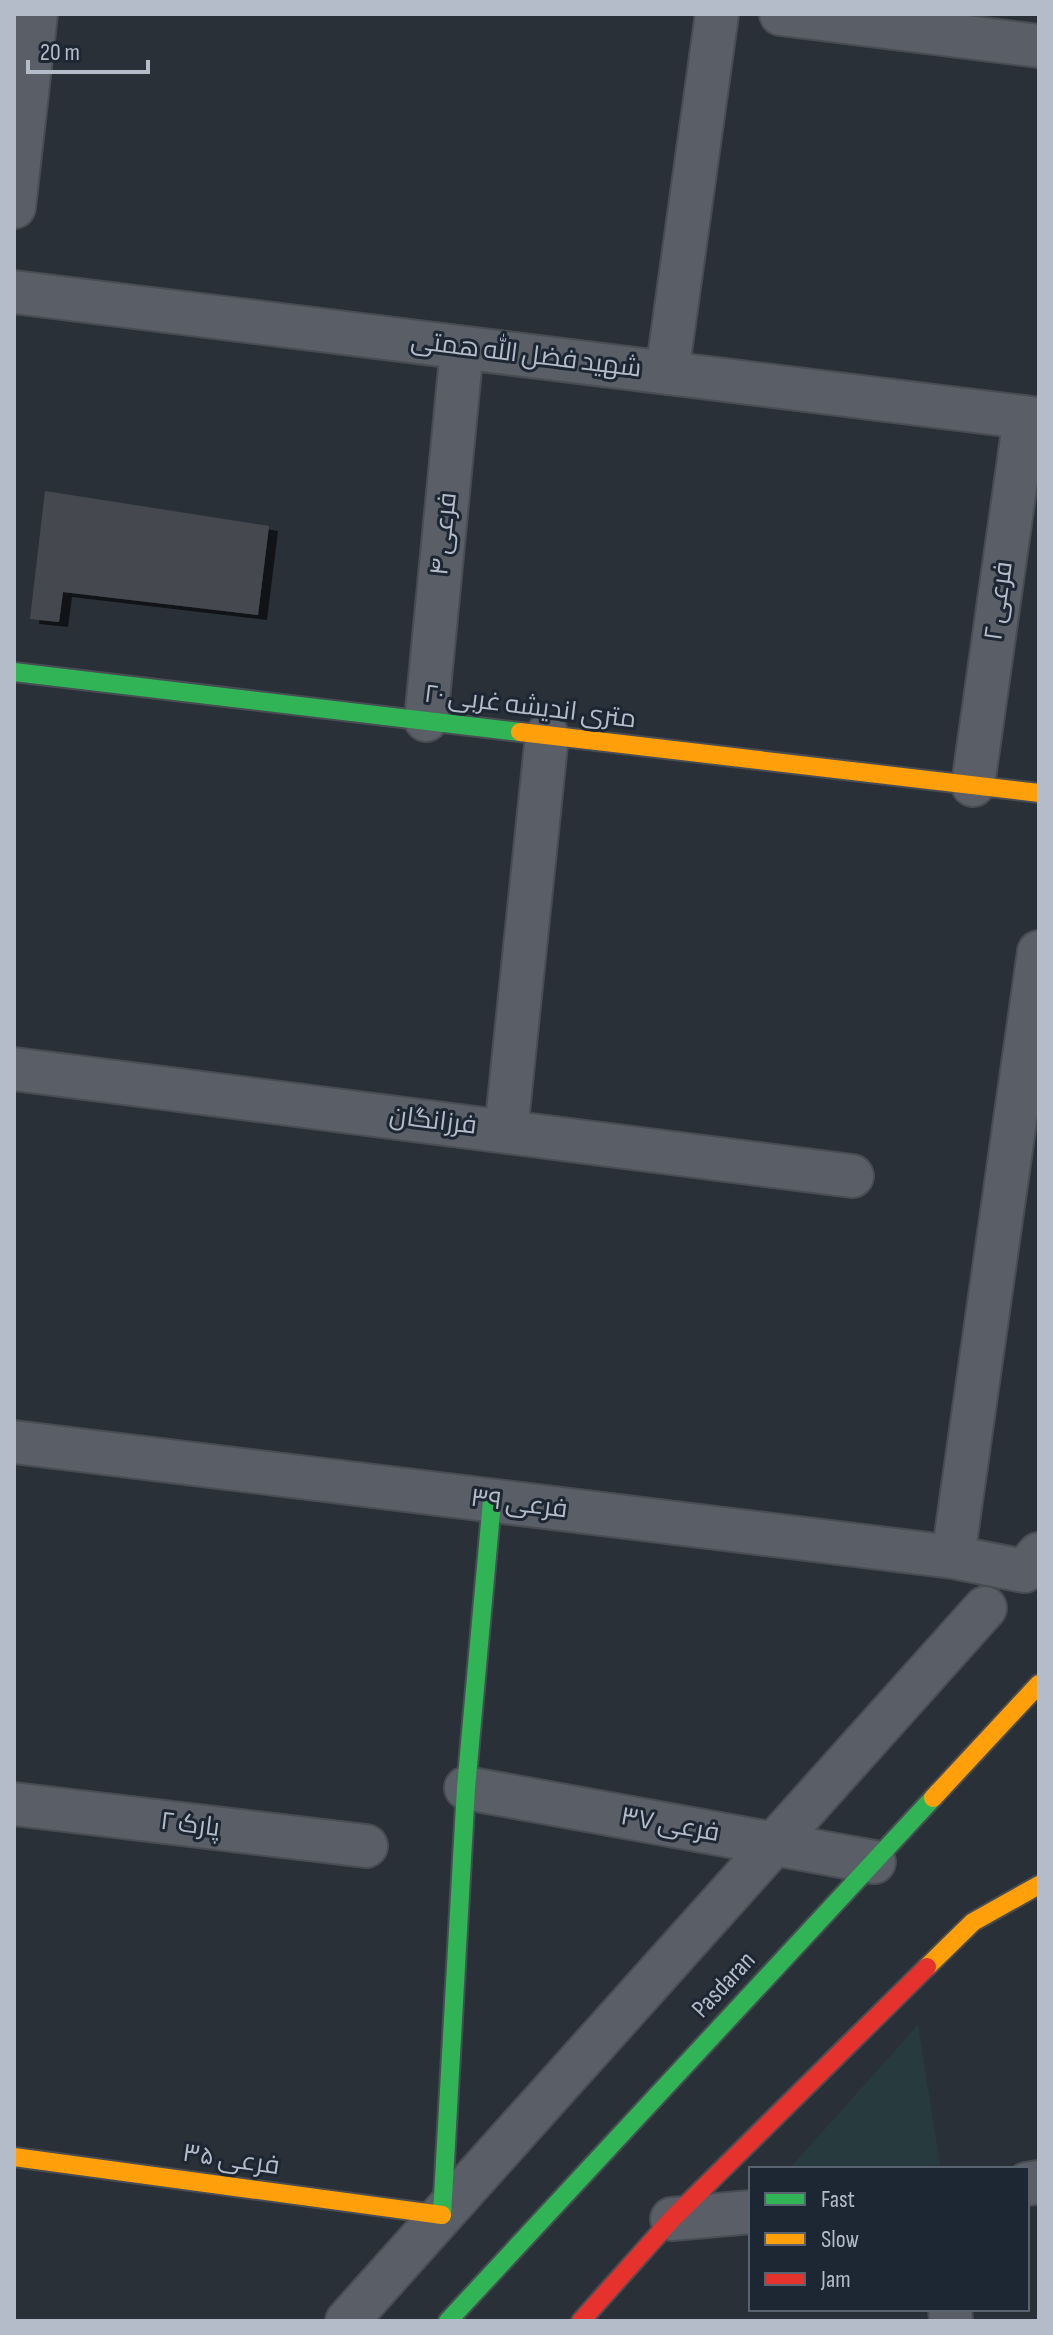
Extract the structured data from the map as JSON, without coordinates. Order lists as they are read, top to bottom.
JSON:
{
  "streets": {
    "street": [
      "شهید فضل الله همتی",
      "فرعی ۴",
      "فرعی ۲",
      "۲۰ متری اندیشه غربی",
      "فرزانگان",
      "فرعی ۳۹",
      "پارک ۲",
      "فرعی ۳۷",
      "Pasdaran",
      "فرعی ۳۵"
    ]
  },
  "crossings": [
    ["شهید فضل الله همتی", "فرعی ۴"],
    ["شهید فضل الله همتی", "فرعی ۲"],
    ["فرعی ۴", "۲۰ متری اندیشه غربی"],
    ["فرعی ۲", "۲۰ متری اندیشه غربی"],
    ["فرعی ۳۷", "Pasdaran"]
  ],
  "legend": ["Fast", "Slow", "Jam"],
  "scale_bar": "20 m"
}
